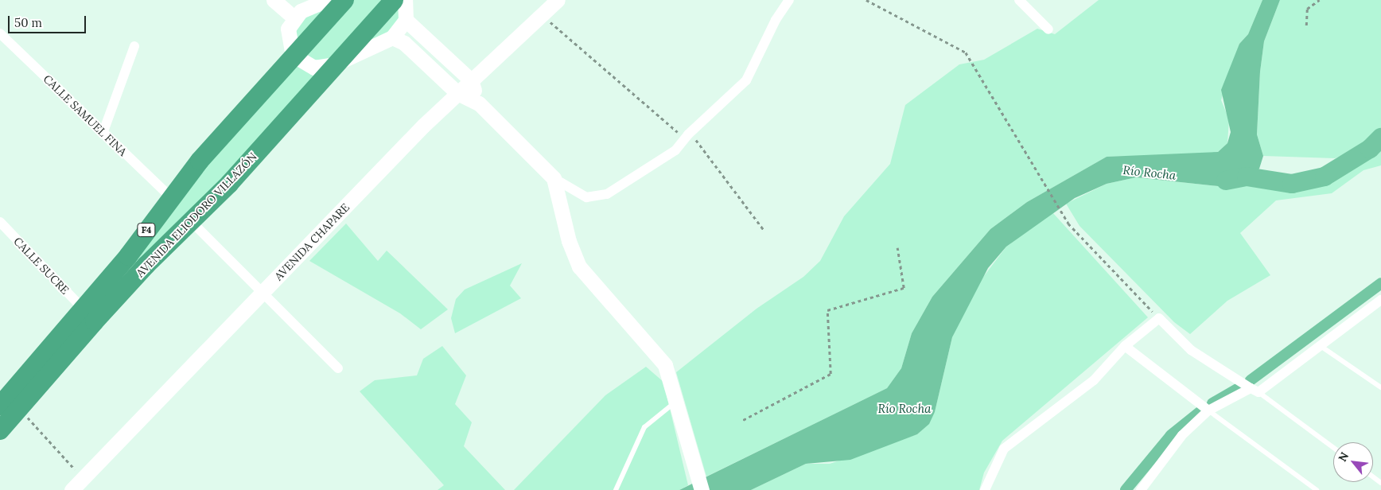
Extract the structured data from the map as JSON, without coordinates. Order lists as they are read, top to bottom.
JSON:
{
  "streets": {
    "highway": ["AVENIDA ELIODORO VILLAZÓN", "F4"],
    "main road": ["AVENIDA CHAPARE"],
    "street": ["CALLE SAMUEL FINA", "CALLE SUCRE"]
  },
  "crossings": [
    ["CALLE SAMUEL FINA", "AVENIDA ELIODORO VILLAZÓN"],
    ["AVENIDA ELIODORO VILLAZÓN", "CALLE SUCRE"]
  ],
  "water": ["Río Rocha"],
  "scale_bar": "50 m",
  "north": "top left"
}
